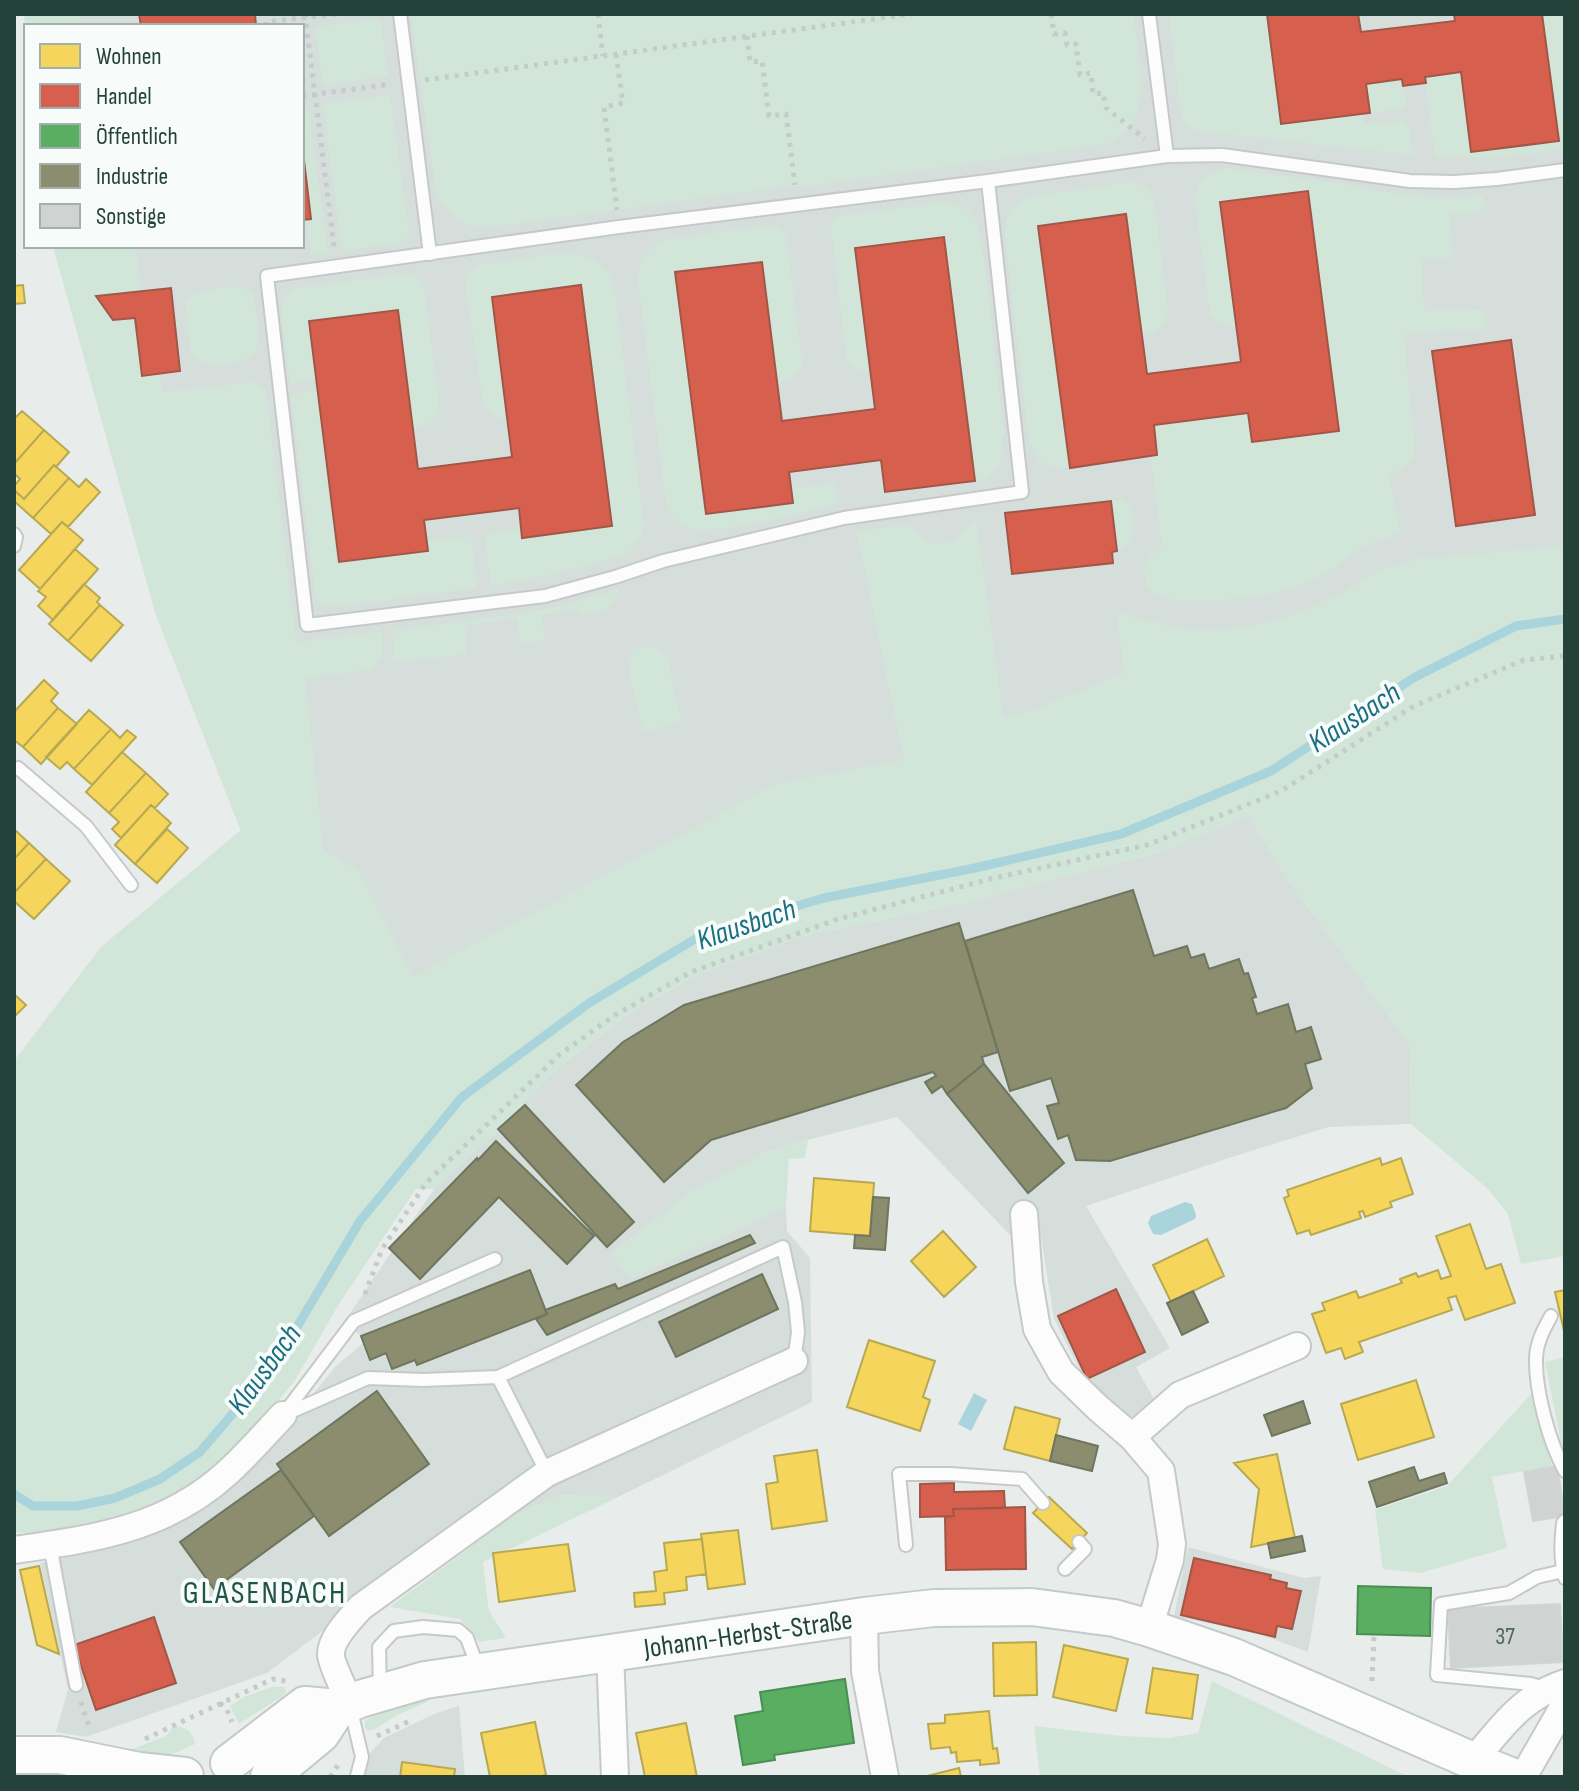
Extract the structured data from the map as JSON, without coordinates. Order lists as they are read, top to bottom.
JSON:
{
  "streets": {
    "main road": ["Johann-Herbst-Straße"]
  },
  "districts": ["GLASENBACH"],
  "water": ["Klausbach"],
  "house_numbers": ["37"],
  "legend": [
    "Wohnen",
    "Handel",
    "Öffentlich",
    "Industrie",
    "Sonstige"
  ]
}
